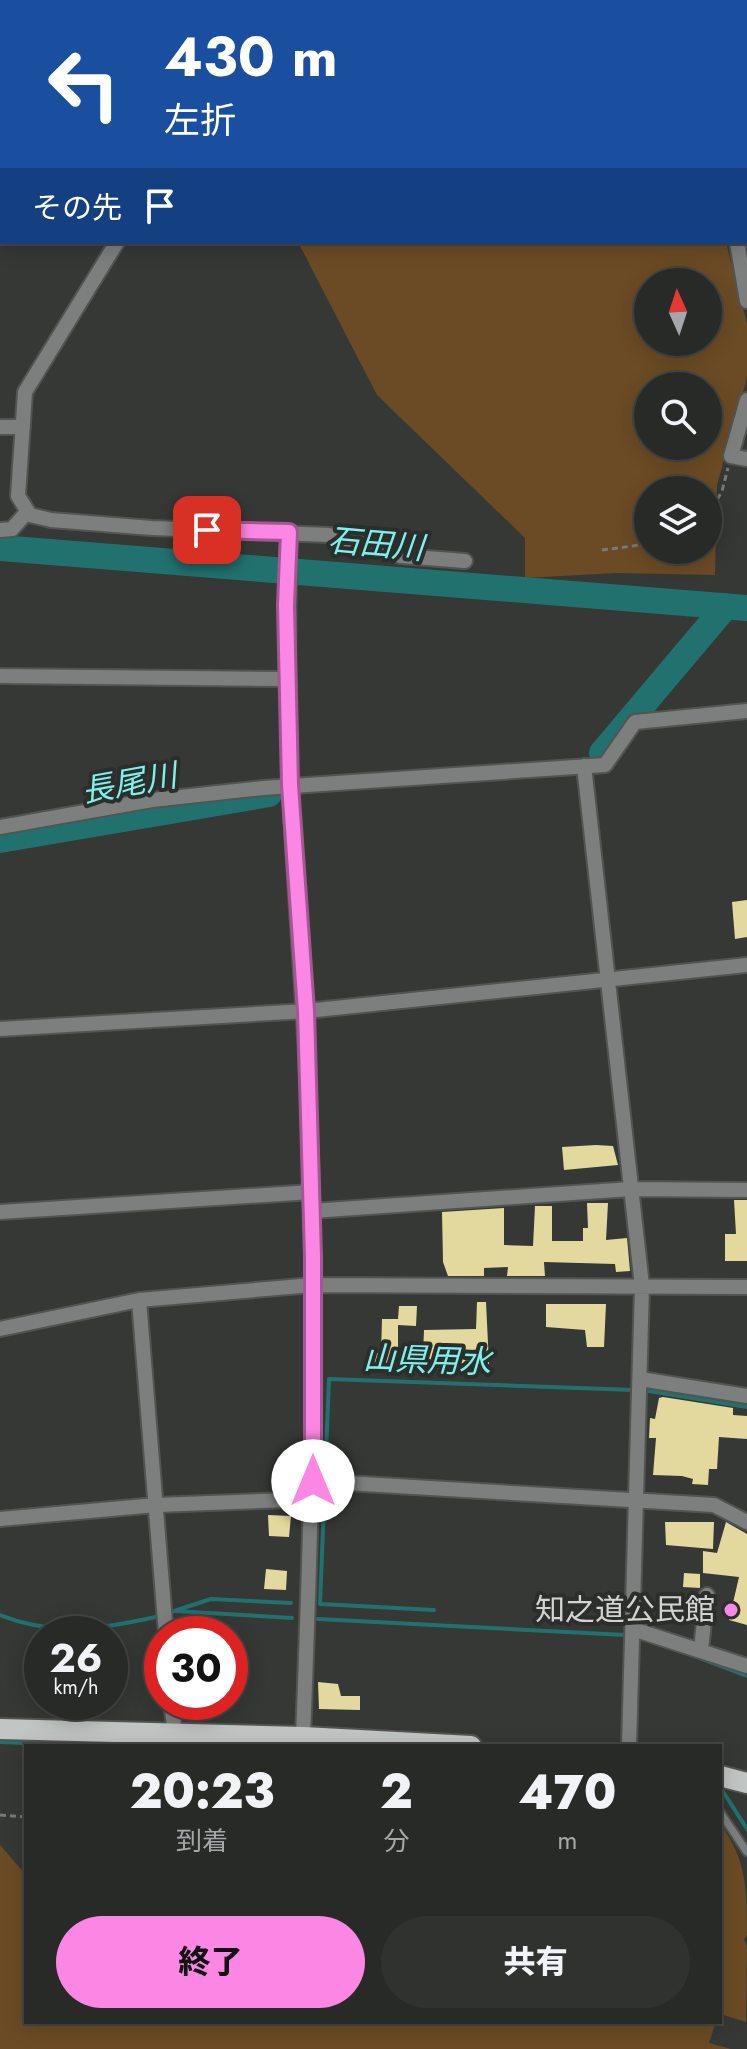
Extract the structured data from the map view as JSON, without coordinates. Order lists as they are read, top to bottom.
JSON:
{
  "water": ["石田川", "長尾川", "山県用水"],
  "places": ["知之道公民館"],
  "north": "top",
  "page": {
    "turn": ["430 m", "左折"],
    "then": "その先",
    "speed": "26 km/h",
    "limit": "30",
    "eta": [
      "20:23",
      "到着",
      "2",
      "分",
      "470",
      "m"
    ],
    "buttons": ["終了", "共有"]
  }
}
